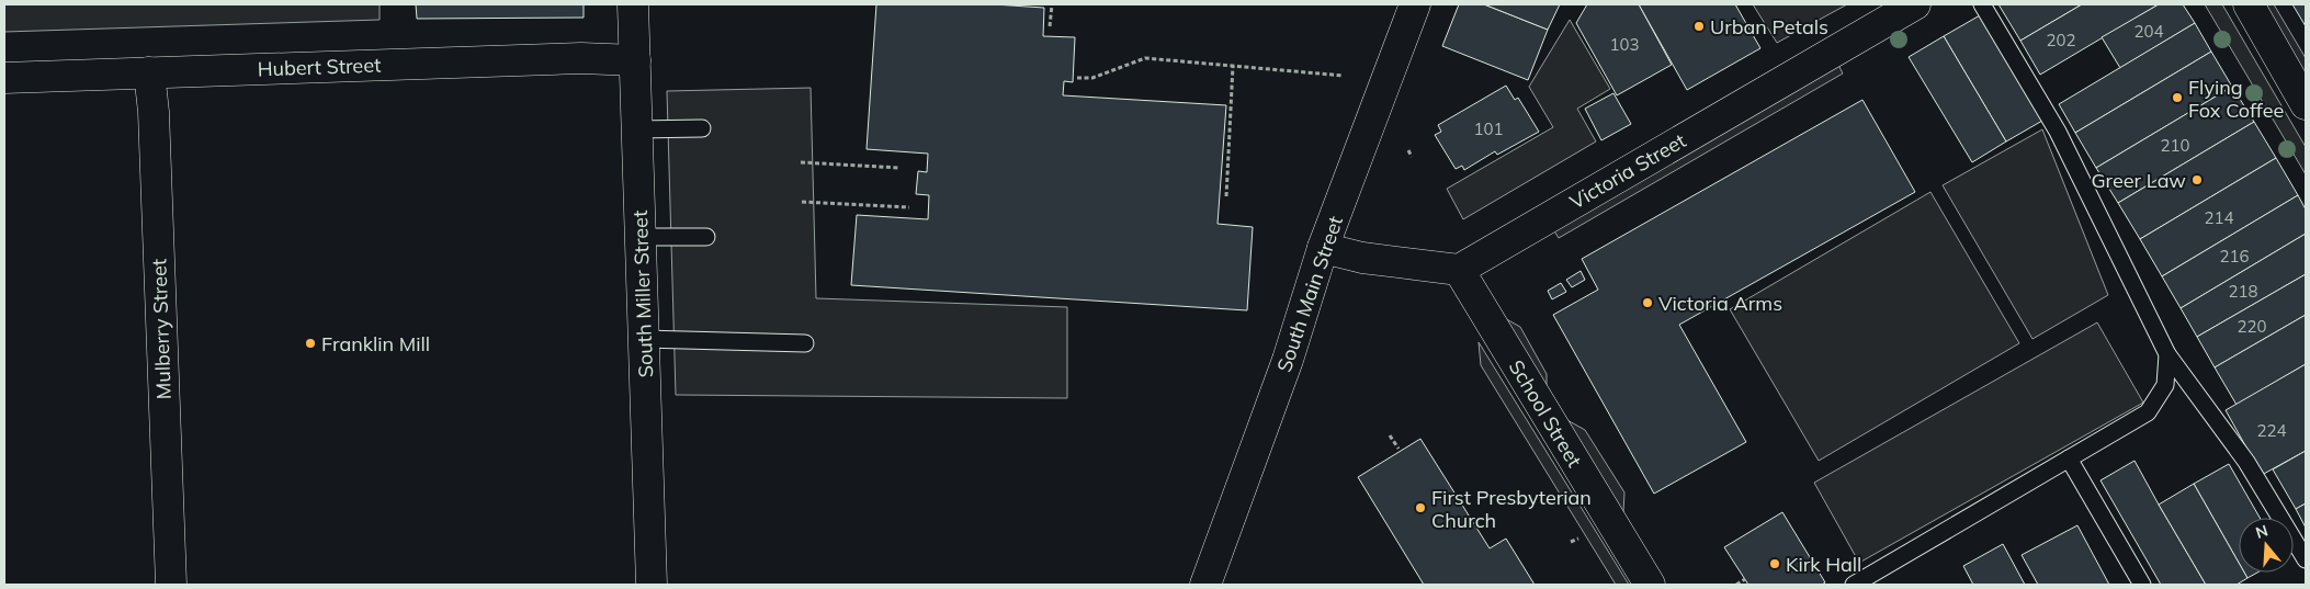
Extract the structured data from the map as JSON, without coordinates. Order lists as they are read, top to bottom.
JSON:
{
  "streets": {
    "street": [
      "Hubert Street",
      "Victoria Street",
      "South Miller Street",
      "South Main Street",
      "Mulberry Street",
      "School Street"
    ]
  },
  "crossings": [
    ["Hubert Street", "South Miller Street"],
    ["Hubert Street", "Mulberry Street"],
    ["Victoria Street", "School Street"]
  ],
  "places": [
    "Urban Petals",
    "Flying Fox Coffee",
    "Greer Law",
    "Victoria Arms",
    "Franklin Mill",
    "First Presbyterian Church",
    "Kirk Hall"
  ],
  "house_numbers": [
    "204",
    "202",
    "103",
    "101",
    "210",
    "214",
    "216",
    "218",
    "220",
    "224"
  ],
  "north": "top"
}
